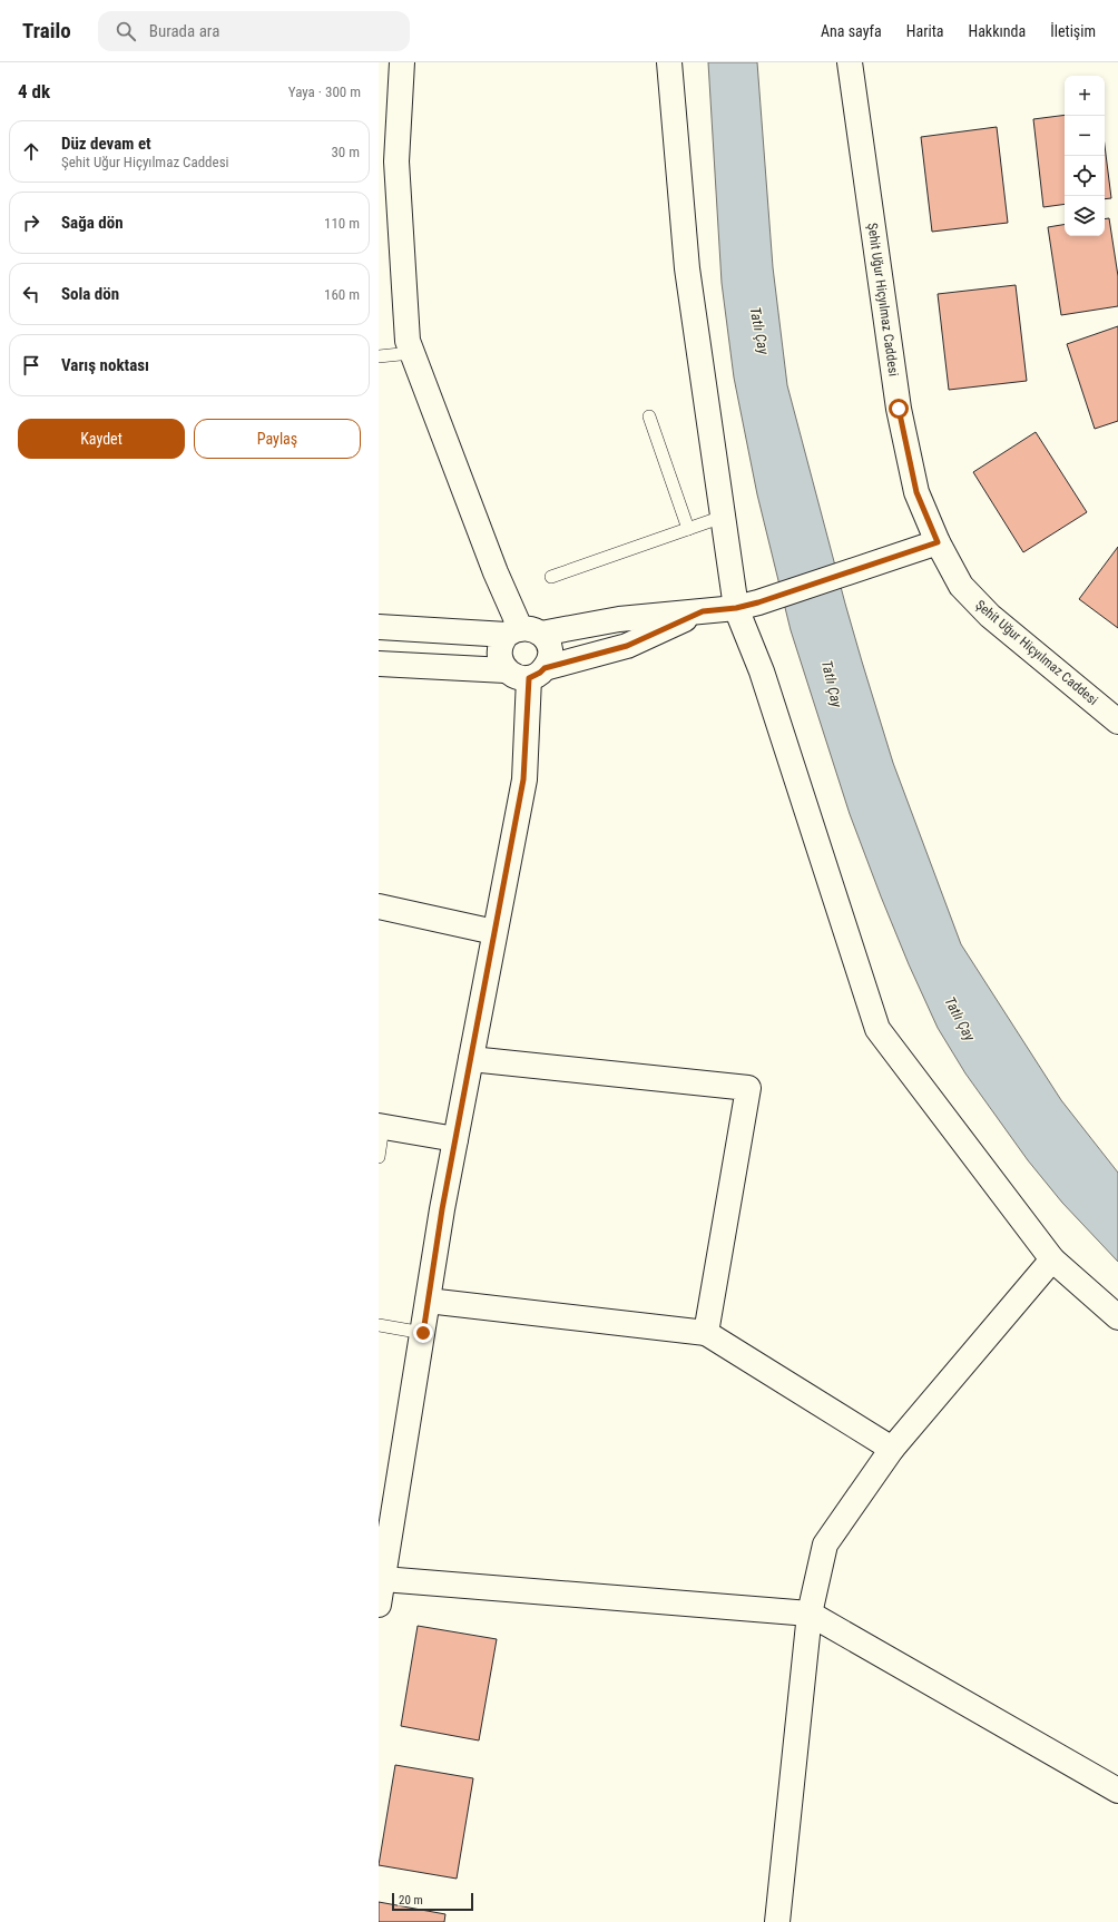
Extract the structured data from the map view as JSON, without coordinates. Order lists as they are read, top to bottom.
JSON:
{
  "streets": {
    "street": ["Şehit Uğur Hiçyılmaz Caddesi"]
  },
  "water": ["Tatlı Çay"],
  "scale_bar": "20 m",
  "page": {
    "header": "Trailo",
    "search": "Burada ara",
    "nav": [
      "Ana sayfa",
      "Harita",
      "Hakkında",
      "İletişim"
    ],
    "heading": ["4 dk", "Yaya · 300 m"],
    "map_buttons": ["+", "−"],
    "list": [
      ["Düz devam et", "Şehit Uğur Hiçyılmaz Caddesi", "30 m"],
      ["Sağa dön", "110 m"],
      ["Sola dön", "160 m"],
      "Varış noktası"
    ],
    "buttons": ["Kaydet", "Paylaş"],
    "scale": "20 m"
  }
}
